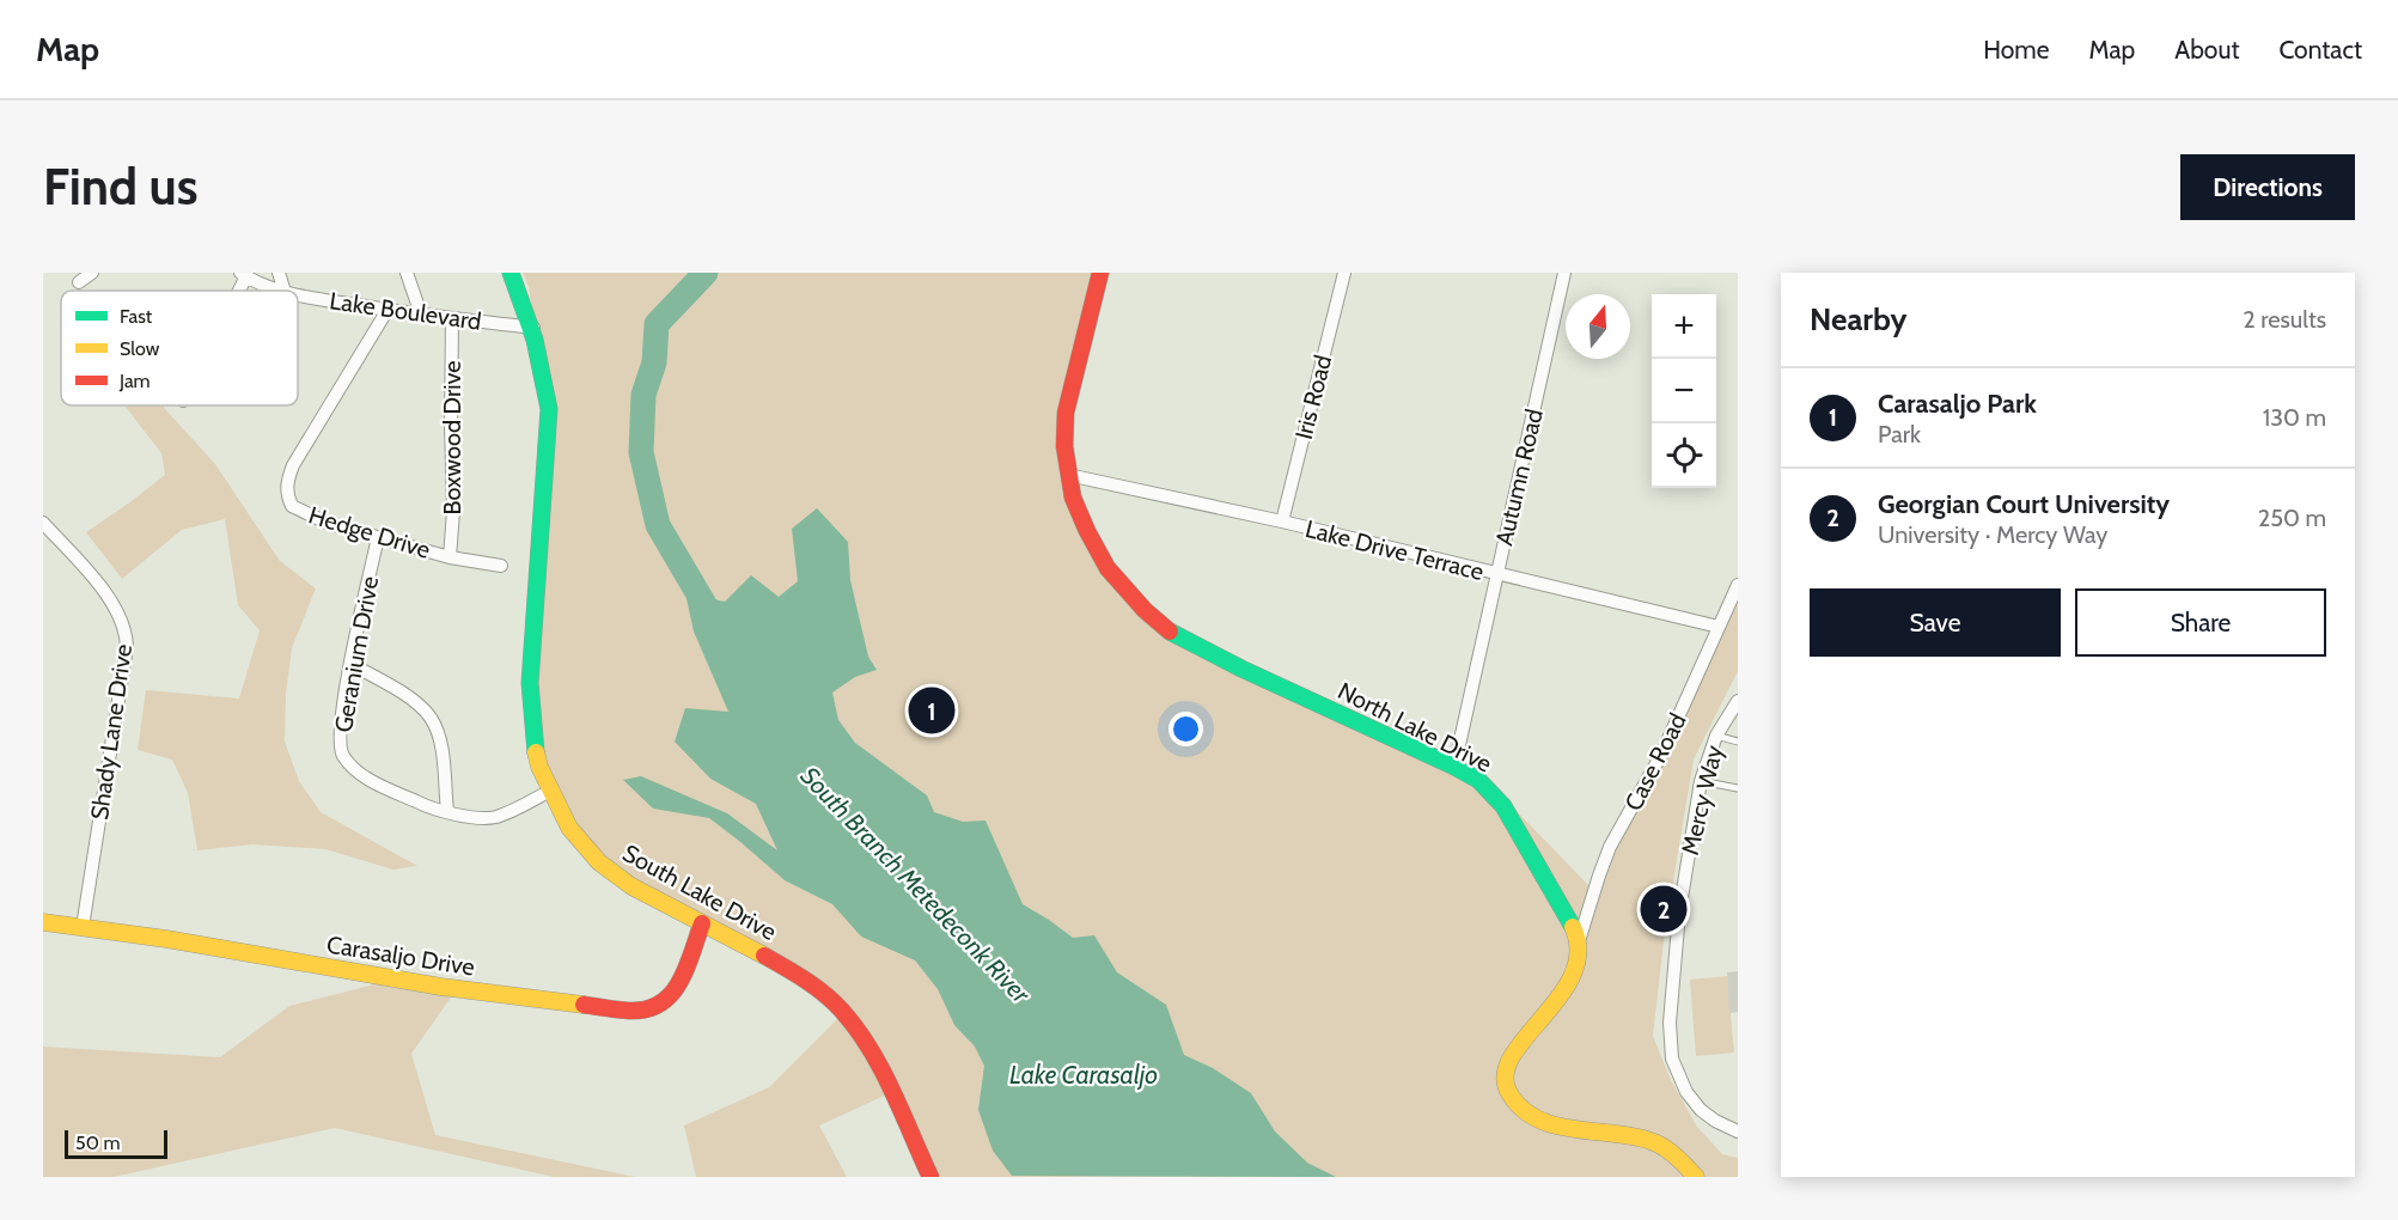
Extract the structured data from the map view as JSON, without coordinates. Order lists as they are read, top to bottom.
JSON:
{
  "streets": {
    "street": [
      "Lake Boulevard",
      "Iris Road",
      "Boxwood Drive",
      "Autumn Road",
      "Hedge Drive",
      "Lake Drive Terrace",
      "Geranium Drive",
      "North Lake Drive",
      "Shady Lane Drive",
      "Case Road",
      "Mercy Way",
      "South Lake Drive",
      "Carasaljo Drive"
    ]
  },
  "crossings": [
    ["Lake Boulevard", "Boxwood Drive"],
    ["Lake Boulevard", "Hedge Drive"],
    ["Lake Boulevard", "South Lake Drive"],
    ["Iris Road", "Lake Drive Terrace"],
    ["Boxwood Drive", "Hedge Drive"],
    ["Autumn Road", "Lake Drive Terrace"],
    ["Autumn Road", "North Lake Drive"],
    ["Hedge Drive", "Geranium Drive"],
    ["Lake Drive Terrace", "North Lake Drive"],
    ["Lake Drive Terrace", "Case Road"],
    ["Geranium Drive", "South Lake Drive"],
    ["North Lake Drive", "Case Road"],
    ["Shady Lane Drive", "Carasaljo Drive"],
    ["South Lake Drive", "Carasaljo Drive"]
  ],
  "water": ["South Branch Metedeconk River", "Lake Carasaljo"],
  "legend": ["Fast", "Slow", "Jam"],
  "scale_bar": "50 m",
  "north": "top",
  "page": {
    "header": "Map",
    "nav": [
      "Home",
      "Map",
      "About",
      "Contact"
    ],
    "buttons": [
      "Directions",
      ["Save", "Share"]
    ],
    "title": "Find us",
    "heading": ["Nearby", "2 results"],
    "map_buttons": ["+", "−"],
    "list": [
      {
        "mark": "1",
        "name": "Carasaljo Park",
        "note": "Park",
        "value": "130 m"
      },
      {
        "mark": "2",
        "name": "Georgian Court University",
        "note": "University · Mercy Way",
        "value": "250 m"
      }
    ],
    "pins": ["1", "2"],
    "scale": "50 m"
  }
}
